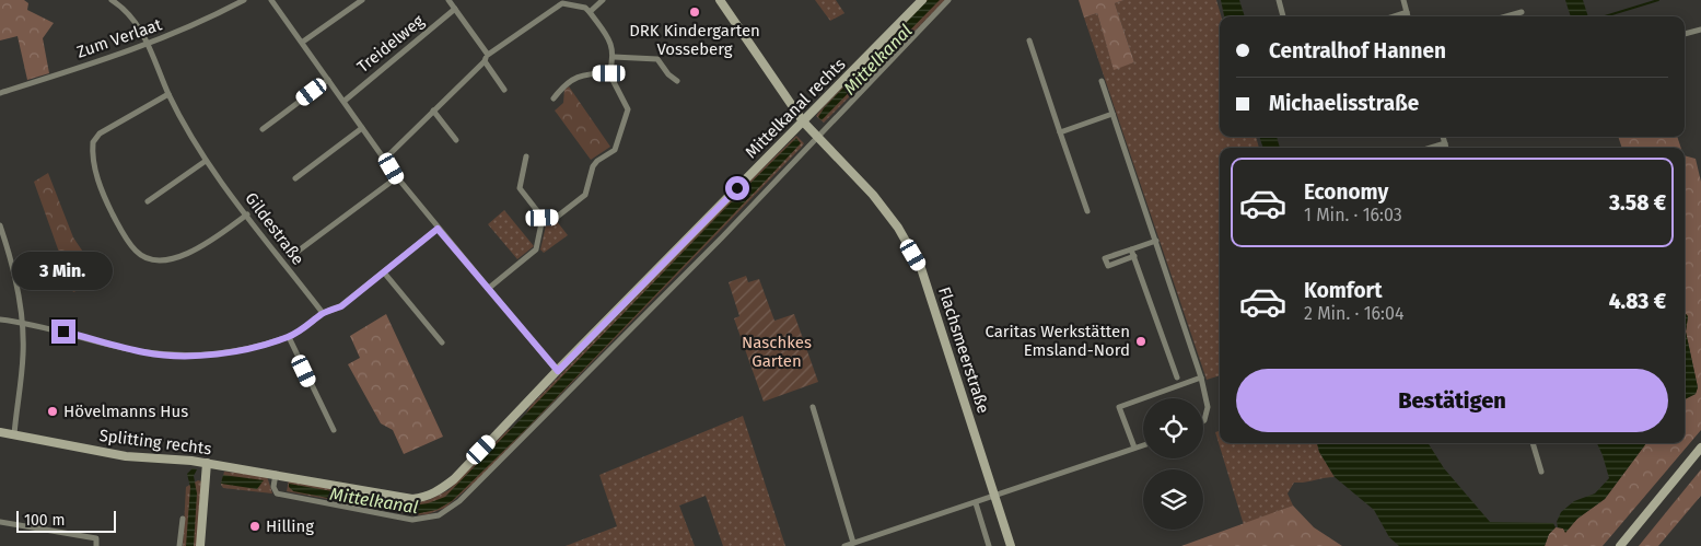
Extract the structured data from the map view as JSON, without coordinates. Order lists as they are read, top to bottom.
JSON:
{
  "streets": {
    "main road": ["Mittelkanal rechts", "Flachsmeerstraße", "Splitting rechts"],
    "street": ["Zum Verlaat", "Treidelweg", "Gildestraße"]
  },
  "crossings": [
    ["Zum Verlaat", "Gildestraße"],
    ["Mittelkanal rechts", "Flachsmeerstraße"],
    ["Mittelkanal rechts", "Splitting rechts"]
  ],
  "water": ["Mittelkanal"],
  "parks": ["Naschkes Garten"],
  "places": [
    "DRK Kindergarten Vosseberg",
    "Caritas Werkstätten Emsland-Nord",
    "Hövelmanns Hus",
    "Hilling"
  ],
  "scale_bar": "100 m",
  "page": {
    "banner": ["Centralhof Hannen", "Michaelisstraße"],
    "list": [
      {
        "name": "Economy",
        "note": "1 Min. · 16:03",
        "value": "3.58 €"
      },
      {
        "name": "Komfort",
        "note": "2 Min. · 16:04",
        "value": "4.83 €"
      }
    ],
    "bubble": "3 Min.",
    "buttons": "Bestätigen",
    "scale": "100 m"
  }
}
